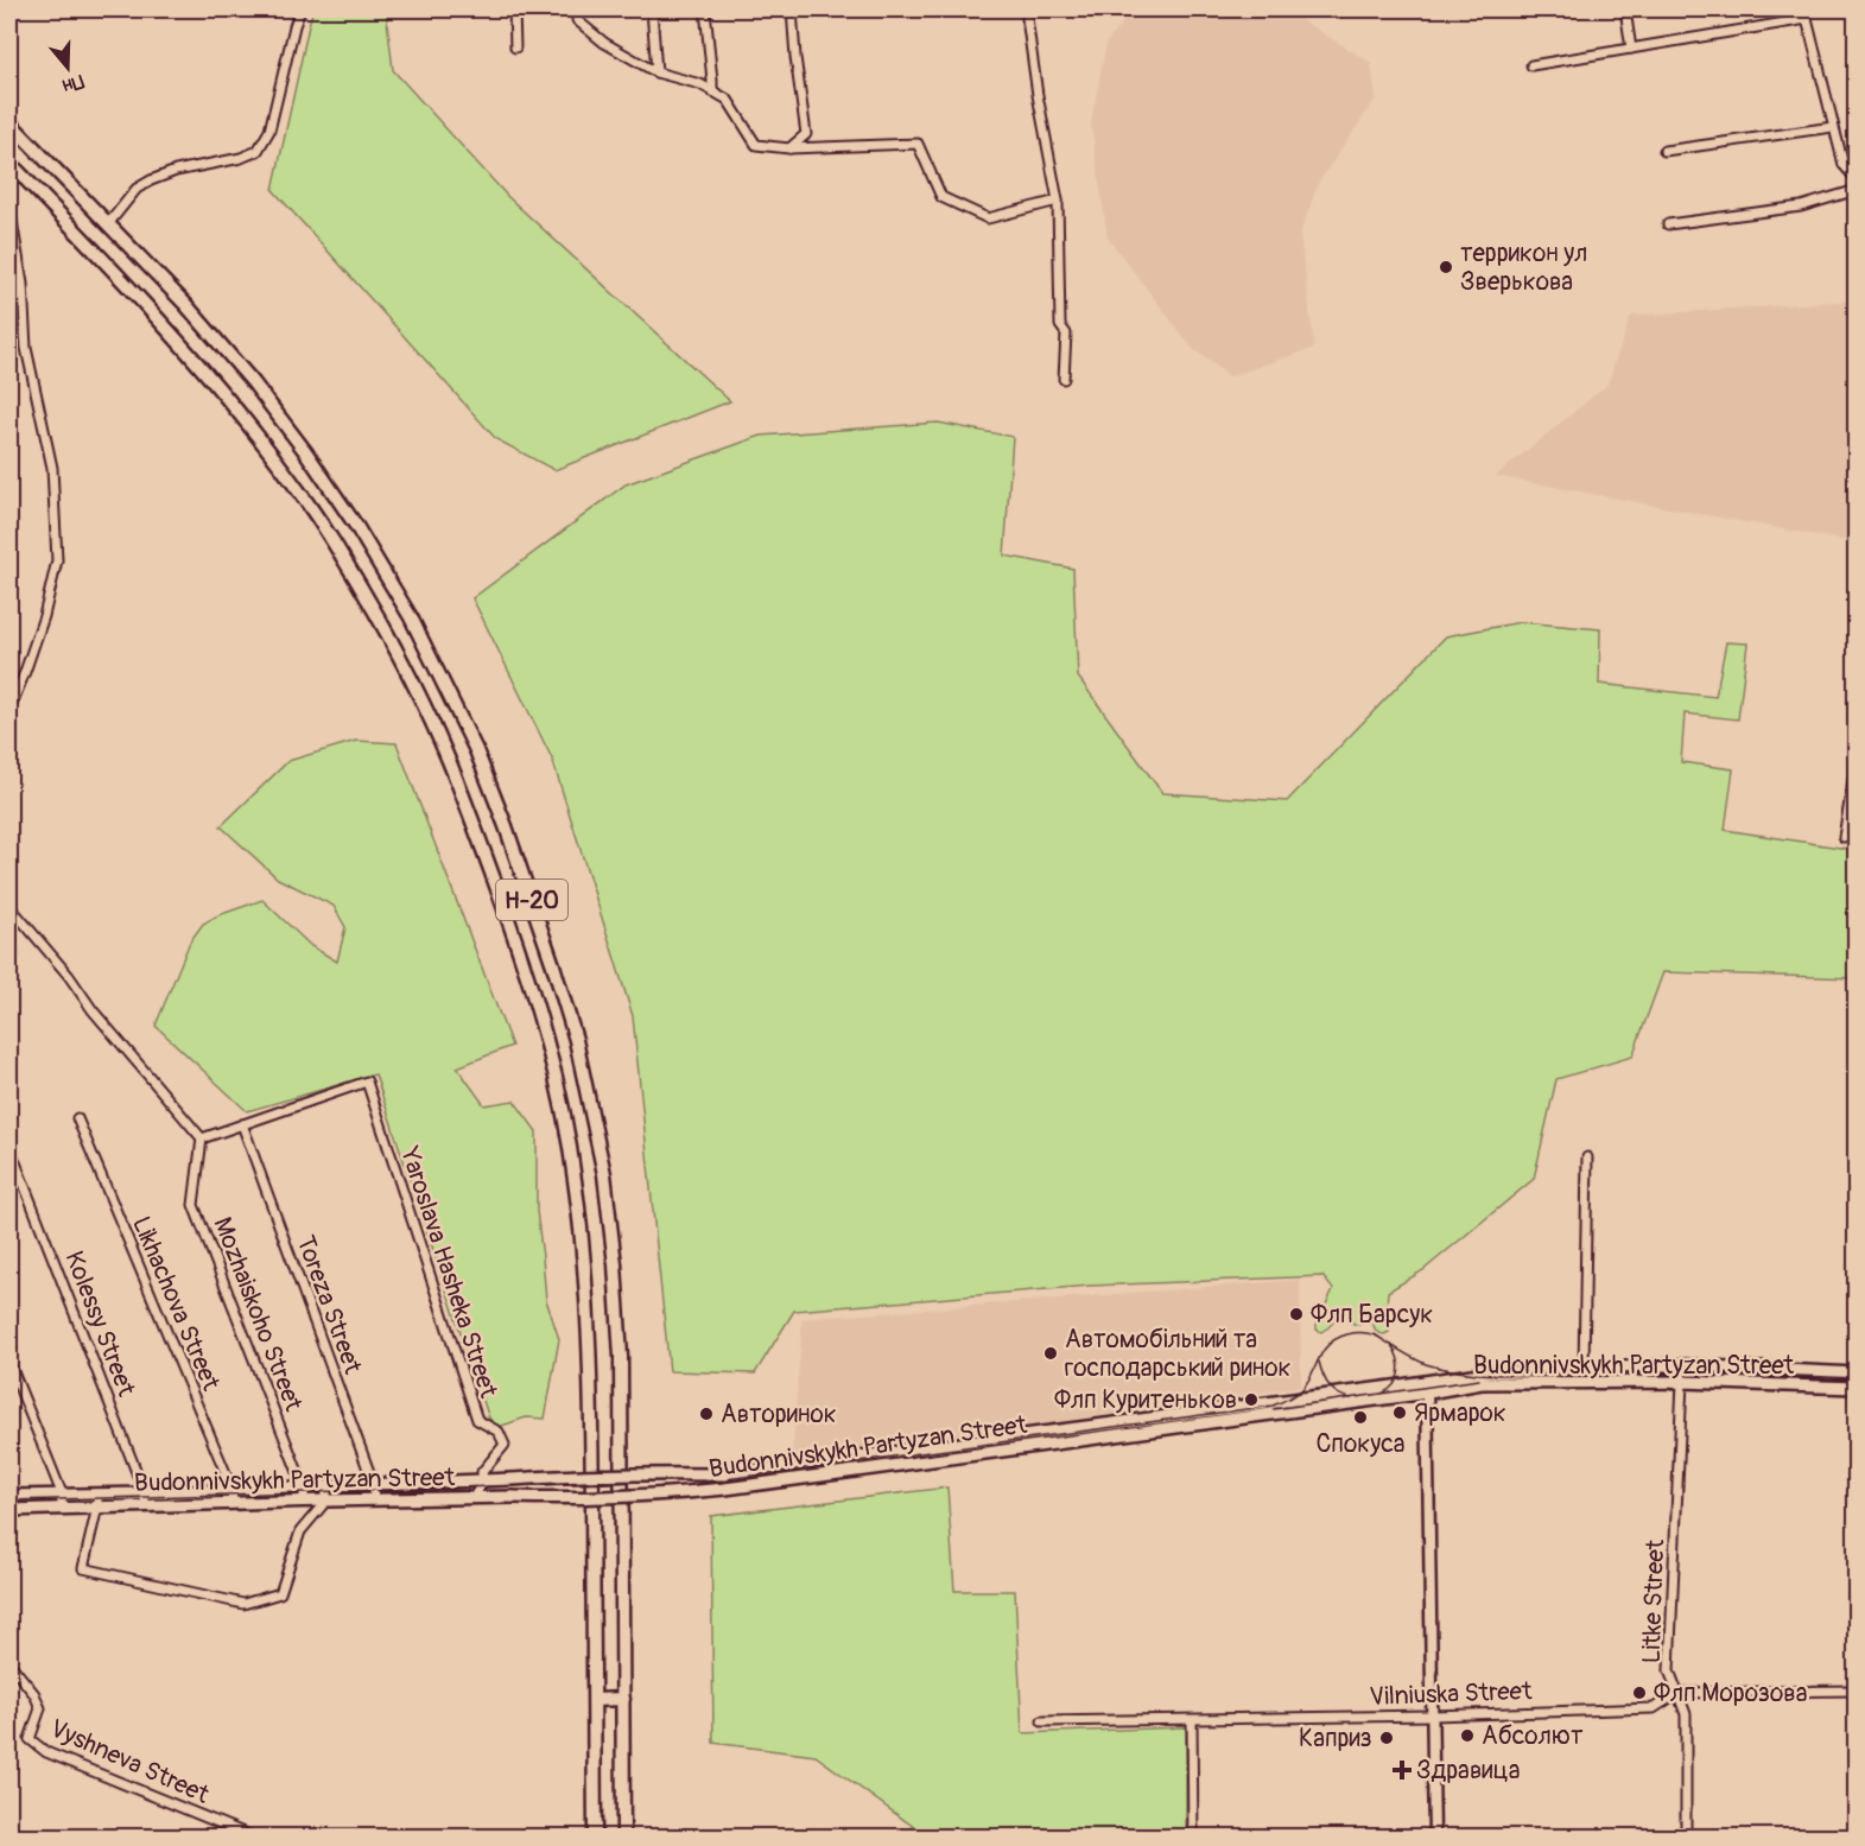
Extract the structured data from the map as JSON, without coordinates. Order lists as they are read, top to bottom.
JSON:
{
  "streets": {
    "main road": ["Н-20", "Budonnivskykh Partyzan Street"],
    "street": [
      "Yaroslava Hasheka Street",
      "Likhachova Street",
      "Toreza Street",
      "Mozhaiskoho Street",
      "Kolessy Street",
      "Litke Street",
      "Vilniuska Street",
      "Vyshneva Street"
    ]
  },
  "crossings": [
    ["Yaroslava Hasheka Street", "Toreza Street"],
    ["Yaroslava Hasheka Street", "Budonnivskykh Partyzan Street"],
    ["Likhachova Street", "Budonnivskykh Partyzan Street"],
    ["Toreza Street", "Budonnivskykh Partyzan Street"],
    ["Mozhaiskoho Street", "Budonnivskykh Partyzan Street"],
    ["Kolessy Street", "Budonnivskykh Partyzan Street"],
    ["Budonnivskykh Partyzan Street", "Litke Street"],
    ["Litke Street", "Vilniuska Street"]
  ],
  "places": {
    "other": [
      "террикон ул Зверькова",
      "Флп Барсук",
      "Автомобільний та господарський ринок",
      "Флп Куритеньков",
      "Ярмарок",
      "Авторинок",
      "Спокуса",
      "Флп Морозова",
      "Абсолют",
      "Каприз"
    ],
    "health": ["Здравица"]
  },
  "north": "bottom"
}
